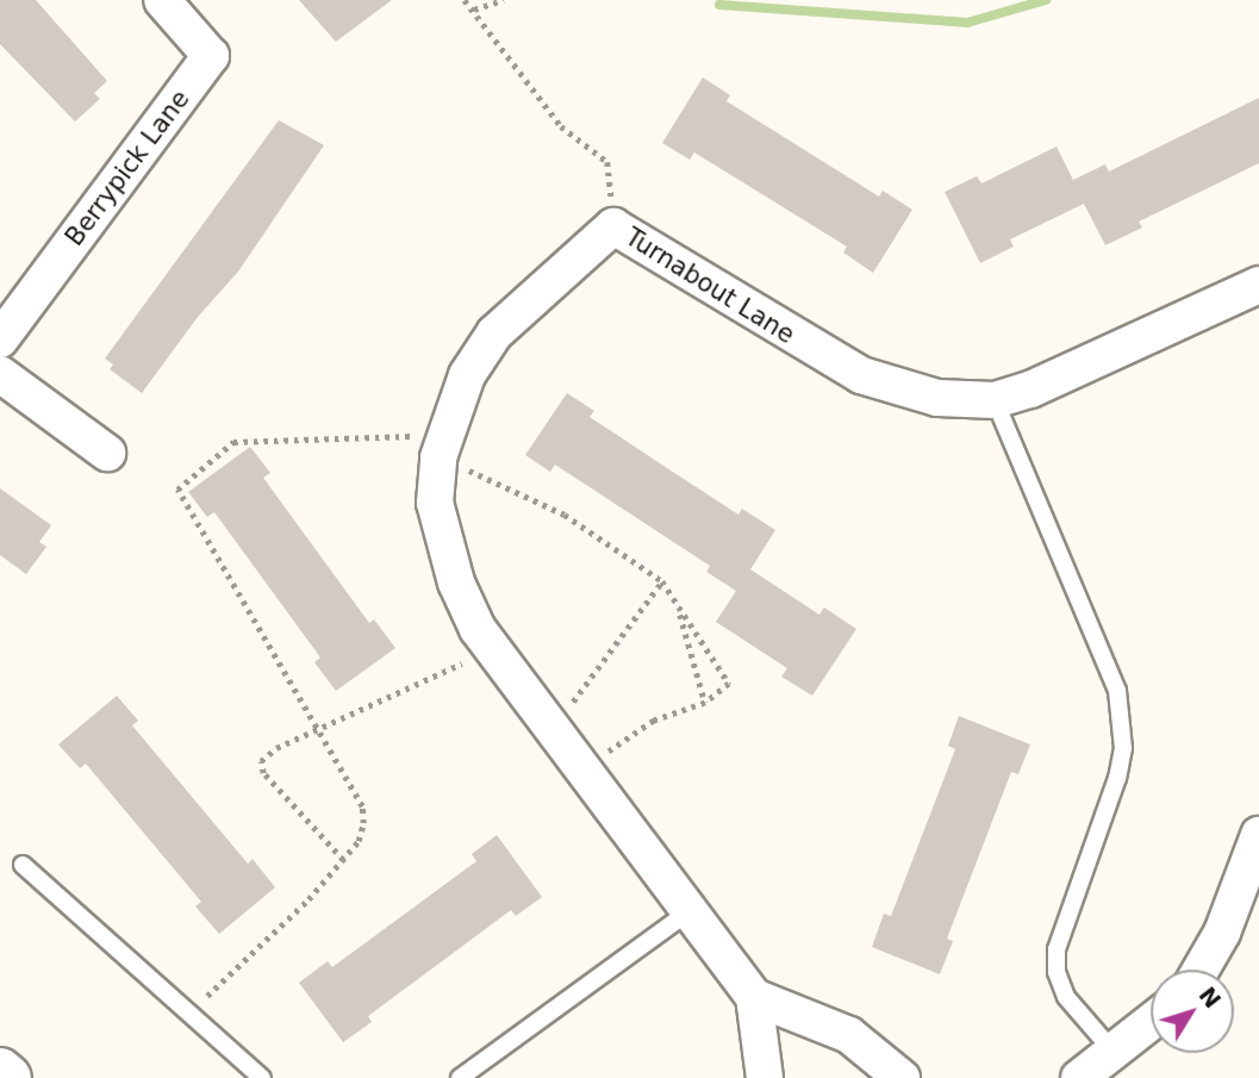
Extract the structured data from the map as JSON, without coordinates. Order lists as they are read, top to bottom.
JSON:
{
  "streets": {
    "street": ["Berrypick Lane", "Turnabout Lane"]
  },
  "north": "top right"
}
